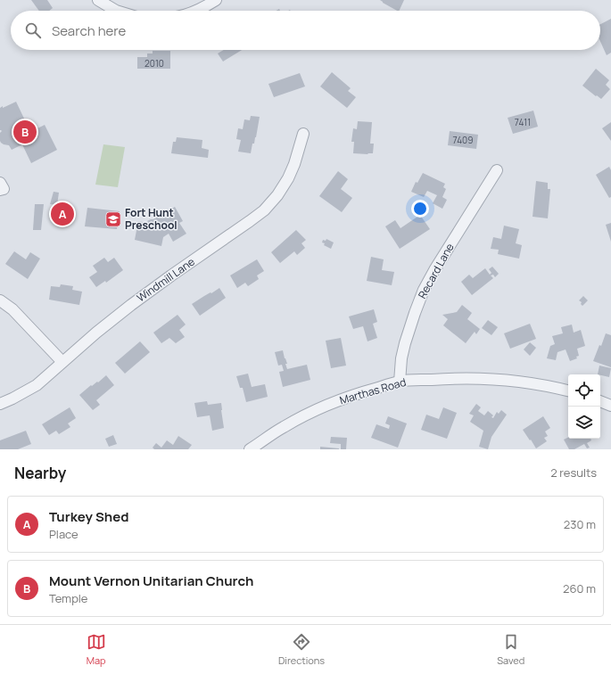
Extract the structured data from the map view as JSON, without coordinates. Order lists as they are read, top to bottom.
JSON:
{
  "streets": {
    "street": ["Recard Lane", "Windmill Lane", "Marthas Road"]
  },
  "crossings": [
    ["Recard Lane", "Marthas Road"]
  ],
  "places": {
    "school or university": ["Fort Hunt Preschool"]
  },
  "house_numbers": ["2010", "7411", "7409"],
  "page": {
    "search": "Search here",
    "pins": ["B", "A"],
    "heading": ["Nearby", "2 results"],
    "list": [
      {
        "mark": "A",
        "name": "Turkey Shed",
        "note": "Place",
        "value": "230 m"
      },
      {
        "mark": "B",
        "name": "Mount Vernon Unitarian Church",
        "note": "Temple",
        "value": "260 m"
      }
    ],
    "nav": ["Map", "Directions", "Saved"]
  }
}
